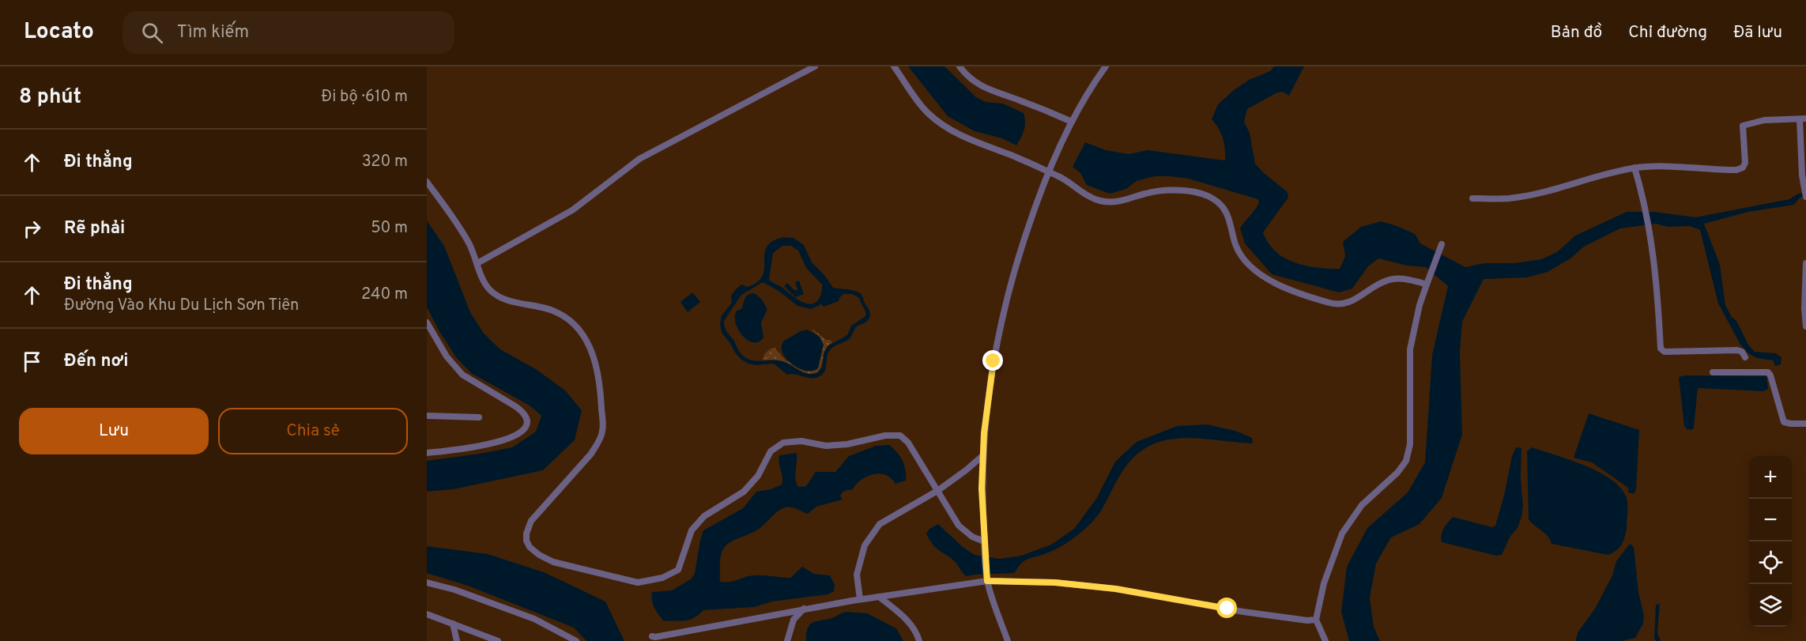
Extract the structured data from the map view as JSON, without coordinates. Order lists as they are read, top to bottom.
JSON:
{
  "page": {
    "header": "Locato",
    "search": "Tìm kiếm",
    "nav": ["Bản đồ", "Chỉ đường", "Đã lưu"],
    "heading": ["8 phút", "Đi bộ · 610 m"],
    "list": [
      ["Đi thẳng", "320 m"],
      ["Rẽ phải", "50 m"],
      ["Đi thẳng", "Đường Vào Khu Du Lịch Sơn Tiên", "240 m"],
      "Đến nơi"
    ],
    "buttons": ["Lưu", "Chia sẻ"],
    "map_buttons": ["+", "−"]
  }
}
